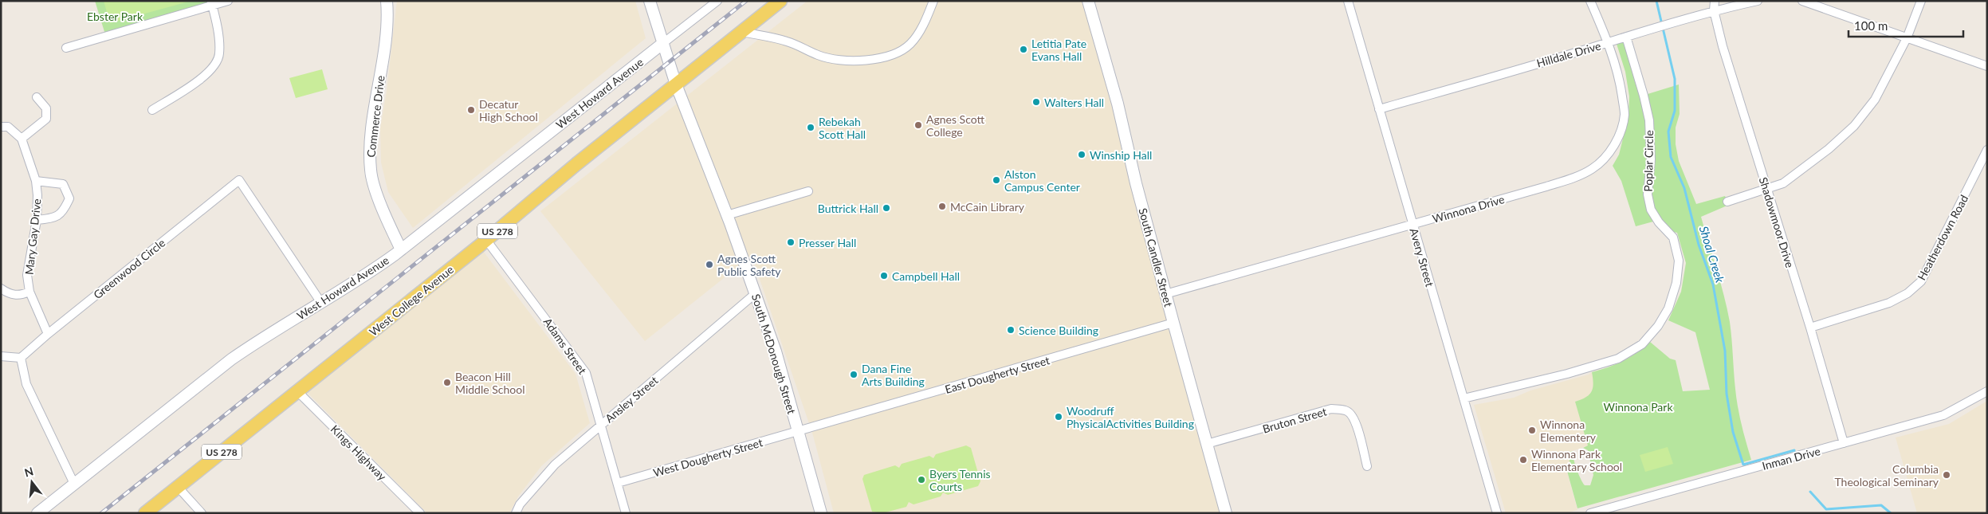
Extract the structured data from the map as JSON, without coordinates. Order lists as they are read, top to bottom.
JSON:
{
  "streets": {
    "main road": [
      "West Howard Avenue",
      "Commerce Drive",
      "US 278",
      "South Candler Street",
      "West College Avenue",
      "South McDonough Street"
    ],
    "street": [
      "Hilldale Drive",
      "Poplar Circle",
      "Winnona Drive",
      "Shadowmoor Drive",
      "Mary Gay Drive",
      "Heatherdown Road",
      "Avery Street",
      "Greenwood Circle",
      "Adams Street",
      "East Dougherty Street",
      "Ansley Street",
      "Bruton Street",
      "Kings Highway",
      "West Dougherty Street",
      "Inman Drive"
    ]
  },
  "crossings": [
    ["Hilldale Drive", "Poplar Circle"],
    ["Hilldale Drive", "Winnona Drive"],
    ["Hilldale Drive", "Shadowmoor Drive"],
    ["Hilldale Drive", "Avery Street"],
    ["West Howard Avenue", "Commerce Drive"],
    ["West Howard Avenue", "Greenwood Circle"],
    ["West Howard Avenue", "South McDonough Street"],
    ["Poplar Circle", "Avery Street"],
    ["Winnona Drive", "South Candler Street"],
    ["Winnona Drive", "Avery Street"],
    ["Shadowmoor Drive", "Heatherdown Road"],
    ["Shadowmoor Drive", "Inman Drive"],
    ["US 278", "West College Avenue"],
    ["US 278", "South McDonough Street"],
    ["Mary Gay Drive", "Greenwood Circle"],
    ["South Candler Street", "East Dougherty Street"],
    ["South Candler Street", "Bruton Street"],
    ["West College Avenue", "Adams Street"],
    ["West College Avenue", "South McDonough Street"],
    ["West College Avenue", "Kings Highway"],
    ["Adams Street", "Ansley Street"],
    ["Adams Street", "West Dougherty Street"],
    ["South McDonough Street", "East Dougherty Street"],
    ["South McDonough Street", "Ansley Street"],
    ["South McDonough Street", "West Dougherty Street"],
    ["East Dougherty Street", "West Dougherty Street"]
  ],
  "water": ["Shoal Creek"],
  "parks": ["Ebster Park", "Winnona Park"],
  "places": [
    "Letitia Pate Evans Hall",
    "Walters Hall",
    "Decatur High School",
    "Agnes Scott College",
    "Rebekah Scott Hall",
    "Winship Hall",
    "Alston Campus Center",
    "McCain Library",
    "Buttrick Hall",
    "Presser Hall",
    "Agnes Scott Public Safety",
    "Campbell Hall",
    "Science Building",
    "Dana Fine Arts Building",
    "Beacon Hill Middle School",
    "Woodruff PhysicalActivities Building",
    "Winnona Elementery",
    "Winnona Park Elementary School",
    "Columbia Theological Seminary",
    "Byers Tennis Courts"
  ],
  "scale_bar": "100 m",
  "north": "top"
}
